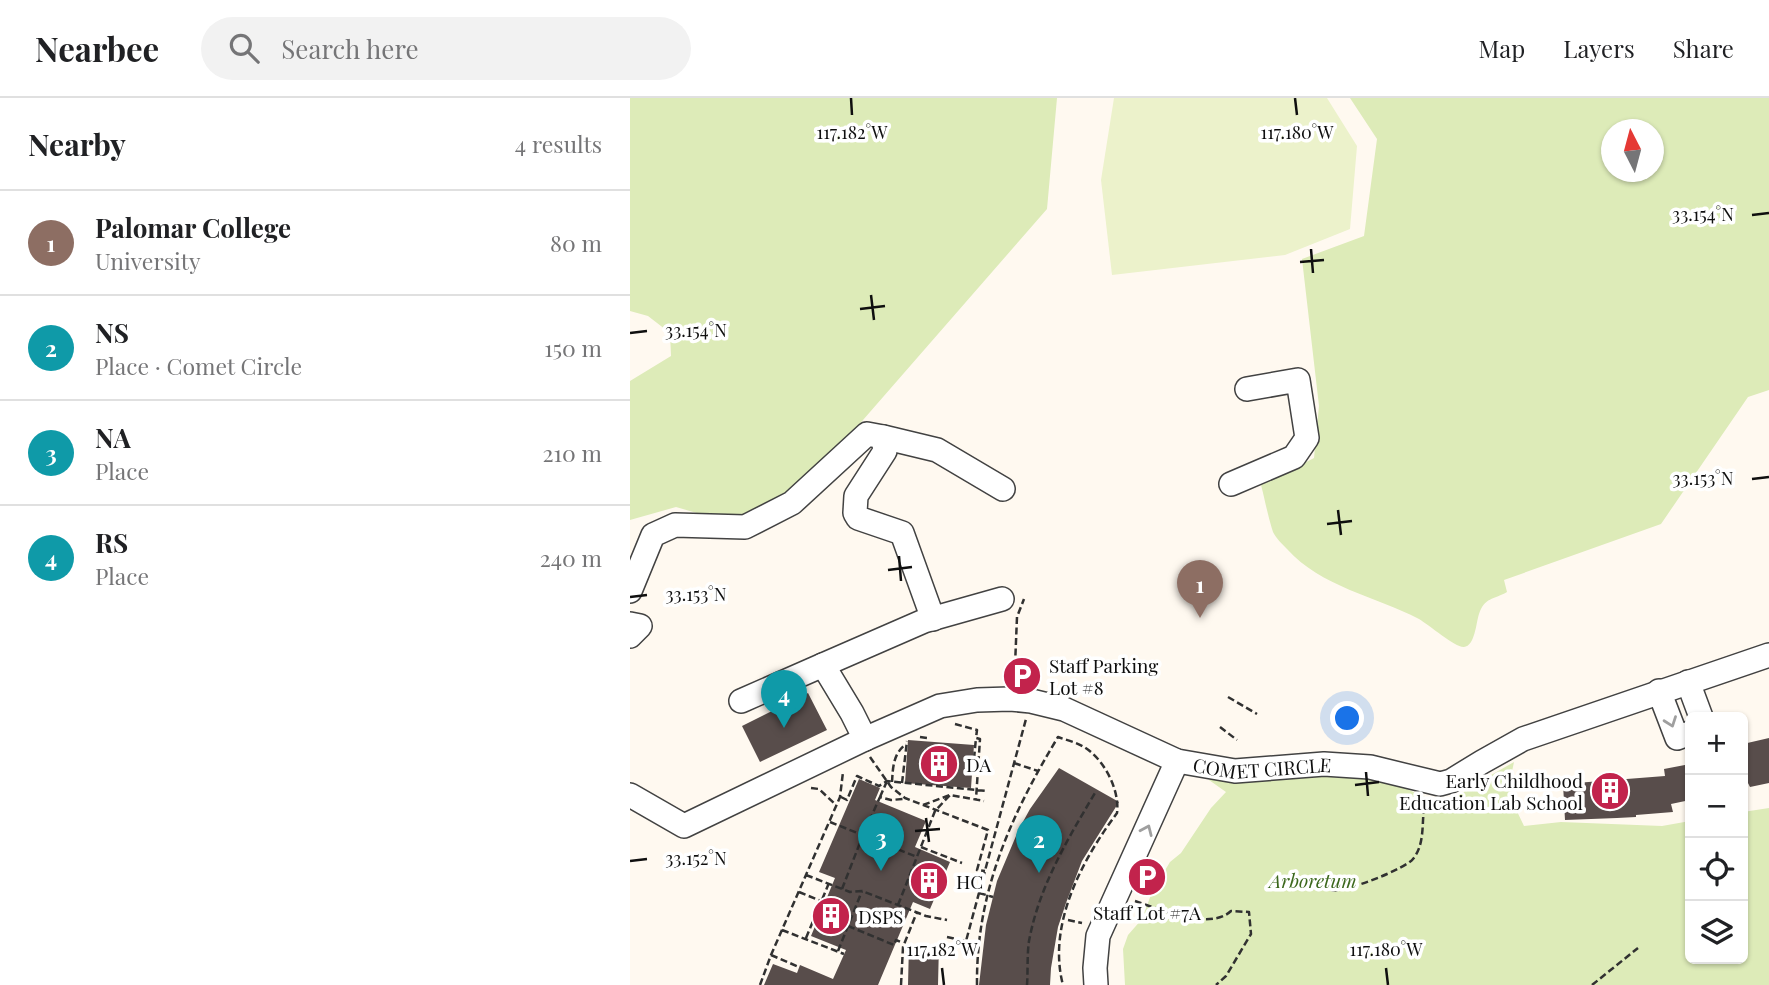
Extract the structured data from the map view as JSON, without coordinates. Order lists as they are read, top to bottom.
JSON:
{
  "streets": {
    "street": ["COMET CIRCLE"]
  },
  "parks": ["Arboretum"],
  "places": {
    "parking": ["Staff Parking Lot #8", "Staff Lot #7A"],
    "building": [
      "DA",
      "Early Childhood Education Lab School",
      "HC",
      "DSPS"
    ]
  },
  "north": "top",
  "page": {
    "header": "Nearbee",
    "search": "Search here",
    "nav": ["Map", "Layers", "Share"],
    "heading": ["Nearby", "4 results"],
    "list": [
      {
        "mark": "1",
        "name": "Palomar College",
        "note": "University",
        "value": "80 m"
      },
      {
        "mark": "2",
        "name": "NS",
        "note": "Place · Comet Circle",
        "value": "150 m"
      },
      {
        "mark": "3",
        "name": "NA",
        "note": "Place",
        "value": "210 m"
      },
      {
        "mark": "4",
        "name": "RS",
        "note": "Place",
        "value": "240 m"
      }
    ],
    "pins": [
      "1",
      "4",
      "3",
      "2"
    ],
    "map_buttons": ["+", "−"]
  },
  "coordinates": [
    "117.182°W",
    "117.180°W",
    "33.154°N",
    "33.153°N",
    "33.152°N"
  ]
}
